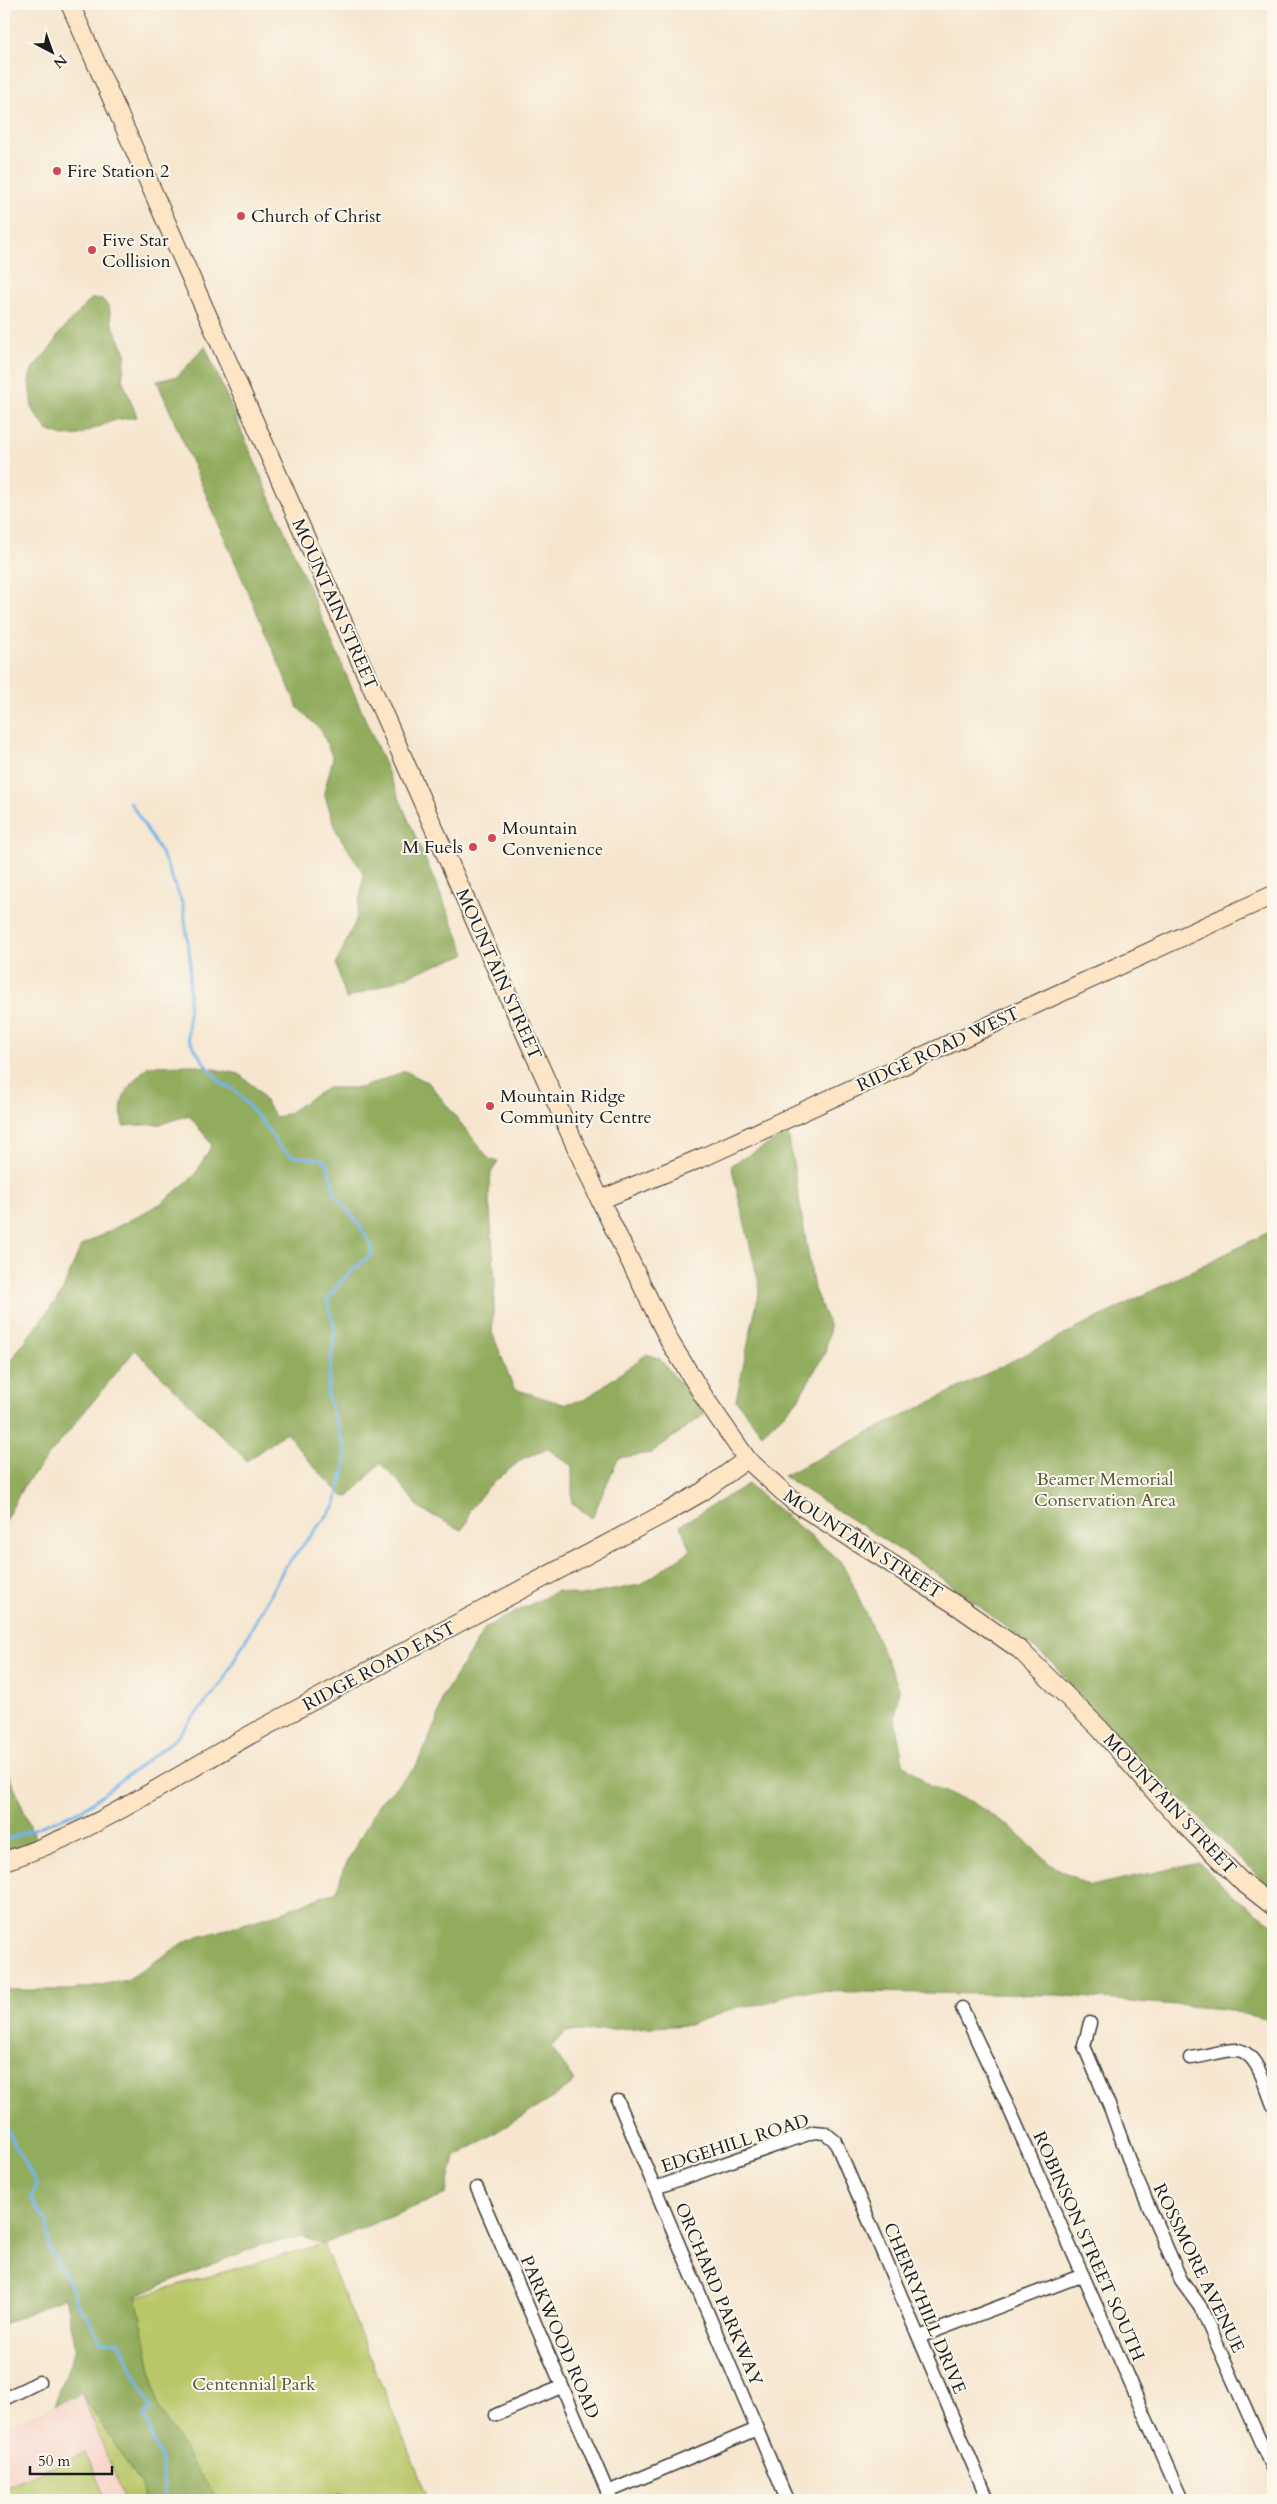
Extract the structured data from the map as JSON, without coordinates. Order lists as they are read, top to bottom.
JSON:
{
  "streets": {
    "main road": ["MOUNTAIN STREET", "RIDGE ROAD WEST", "RIDGE ROAD EAST"],
    "street": [
      "EDGEHILL ROAD",
      "ROBINSON STREET SOUTH",
      "ROSSMORE AVENUE",
      "ORCHARD PARKWAY",
      "CHERRYHILL DRIVE",
      "PARKWOOD ROAD"
    ]
  },
  "crossings": [
    ["MOUNTAIN STREET", "RIDGE ROAD WEST"],
    ["MOUNTAIN STREET", "RIDGE ROAD EAST"],
    ["EDGEHILL ROAD", "ORCHARD PARKWAY"],
    ["EDGEHILL ROAD", "CHERRYHILL DRIVE"]
  ],
  "parks": ["Beamer Memorial Conservation Area", "Centennial Park"],
  "places": [
    "Fire Station 2",
    "Church of Christ",
    "Five Star Collision",
    "Mountain Convenience",
    "M Fuels",
    "Mountain Ridge Community Centre"
  ],
  "scale_bar": "50 m",
  "north": "bottom right"
}
